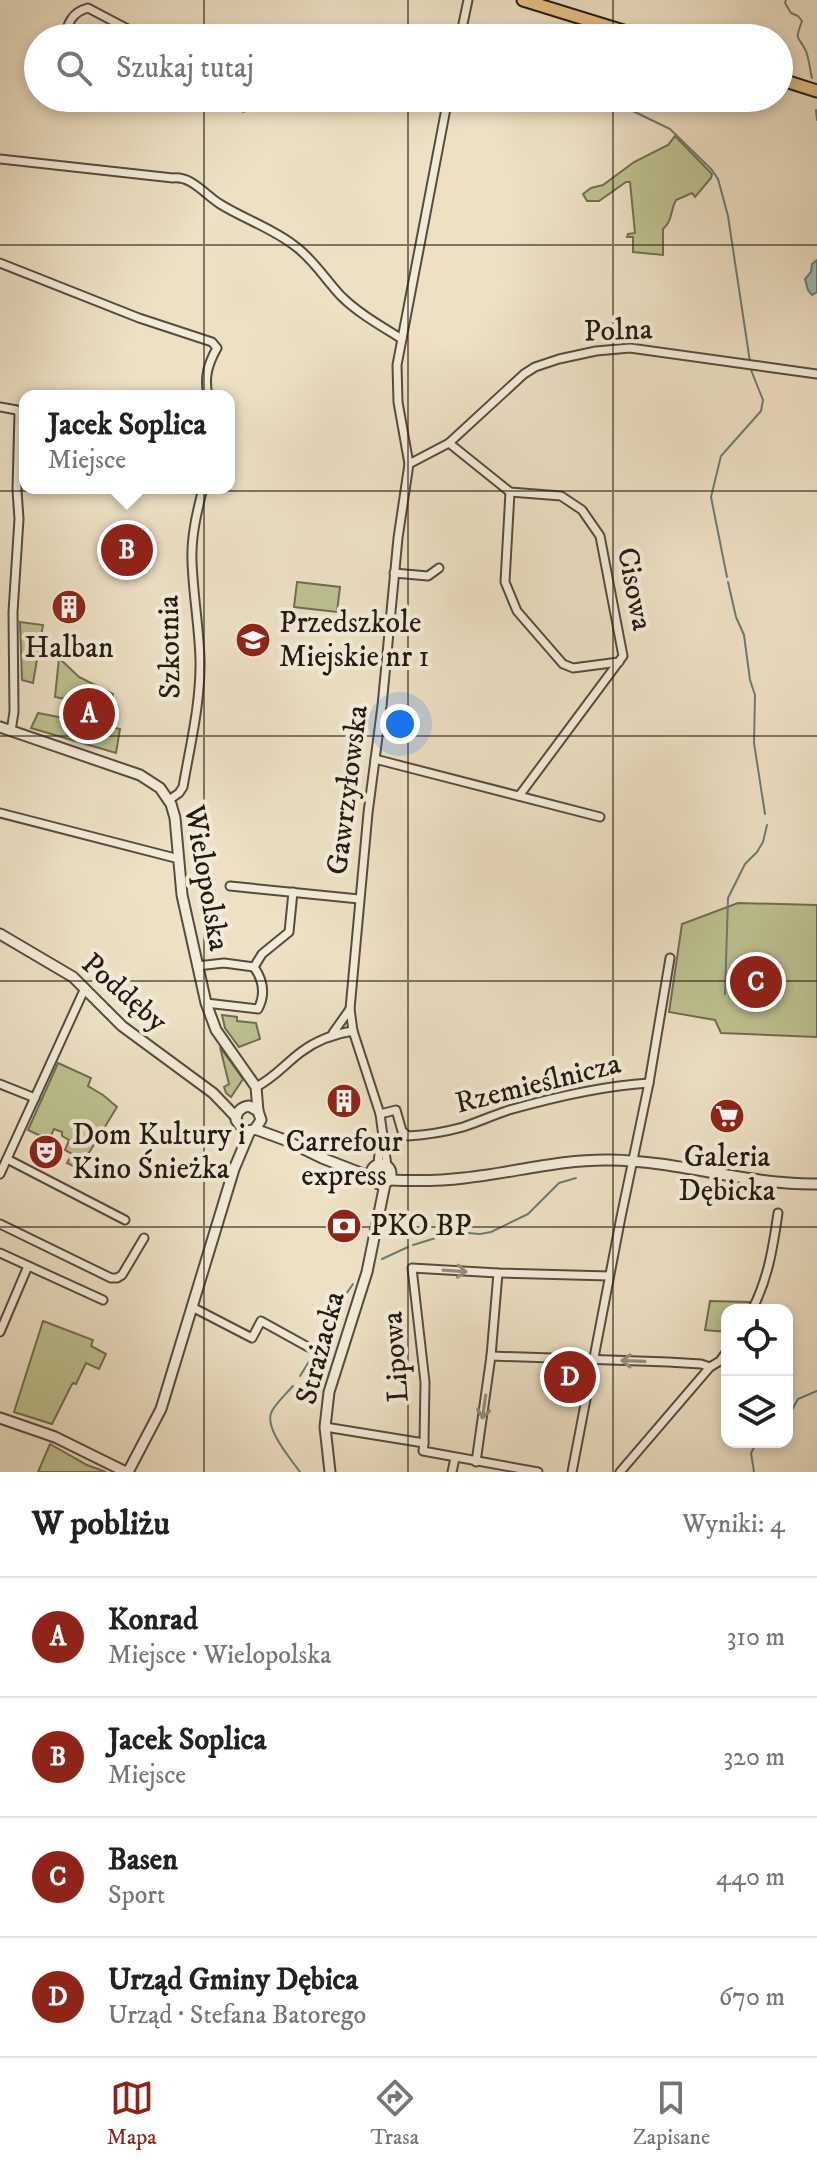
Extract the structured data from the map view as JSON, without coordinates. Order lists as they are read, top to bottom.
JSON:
{
  "streets": {
    "street": [
      "Polna",
      "Cisowa",
      "Szkotnia",
      "Gawrzyłowska",
      "Wielopolska",
      "Poddęby",
      "Rzemieślnicza",
      "Strażacka",
      "Lipowa"
    ]
  },
  "crossings": [
    ["Polna", "Gawrzyłowska"],
    ["Szkotnia", "Wielopolska"],
    ["Gawrzyłowska", "Strażacka"],
    ["Rzemieślnicza", "Strażacka"]
  ],
  "places": {
    "building": ["Halban", "Carrefour express"],
    "school or university": ["Przedszkole Miejskie nr 1"],
    "supermarket": ["Galeria Dębicka"],
    "theatre": ["Dom Kultury i Kino Śnieżka"],
    "bank": ["PKO BP"]
  },
  "page": {
    "search": "Szukaj tutaj",
    "popup": ["Jacek Soplica", "Miejsce"],
    "pins": [
      "B",
      "A",
      "C",
      "D"
    ],
    "heading": ["W pobliżu", "Wyniki: 4"],
    "list": [
      {
        "mark": "A",
        "name": "Konrad",
        "note": "Miejsce · Wielopolska",
        "value": "310 m"
      },
      {
        "mark": "B",
        "name": "Jacek Soplica",
        "note": "Miejsce",
        "value": "320 m"
      },
      {
        "mark": "C",
        "name": "Basen",
        "note": "Sport",
        "value": "440 m"
      },
      {
        "mark": "D",
        "name": "Urząd Gminy Dębica",
        "note": "Urząd · Stefana Batorego",
        "value": "670 m"
      }
    ],
    "nav": ["Mapa", "Trasa", "Zapisane"]
  }
}
